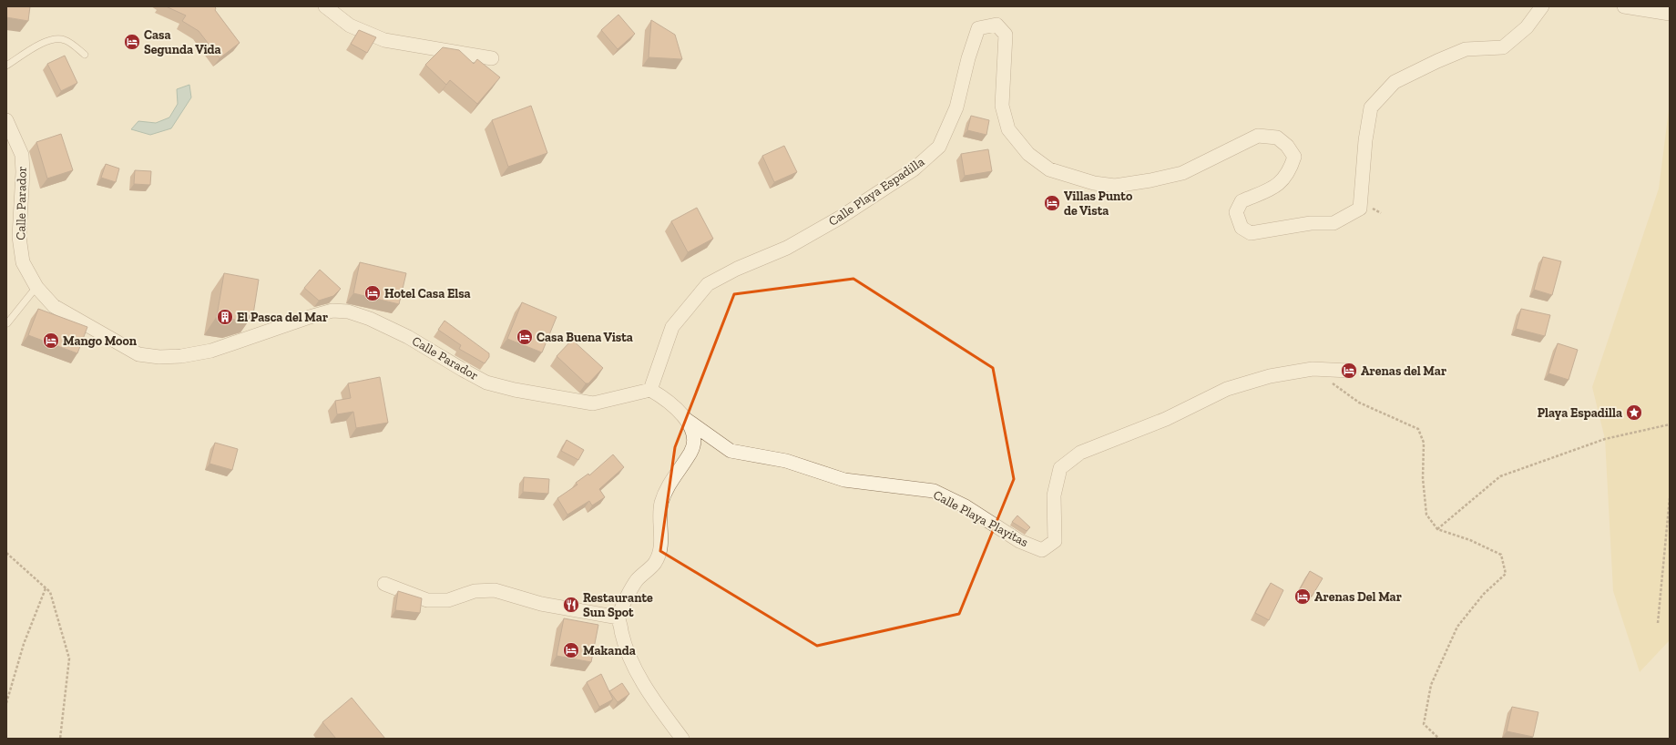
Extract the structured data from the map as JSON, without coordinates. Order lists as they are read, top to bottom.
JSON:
{
  "streets": {
    "street": ["Calle Playa Espadilla", "Calle Parador", "Calle Playa Playitas"]
  },
  "crossings": [
    ["Calle Playa Espadilla", "Calle Parador"]
  ],
  "places": {
    "hotel": [
      "Casa Segunda Vida",
      "Villas Punto de Vista",
      "Hotel Casa Elsa",
      "Casa Buena Vista",
      "Mango Moon",
      "Arenas del Mar",
      "Arenas Del Mar",
      "Makanda"
    ],
    "building": ["El Pasca del Mar"],
    "place": ["Playa Espadilla"],
    "restaurant": ["Restaurante Sun Spot"]
  }
}
